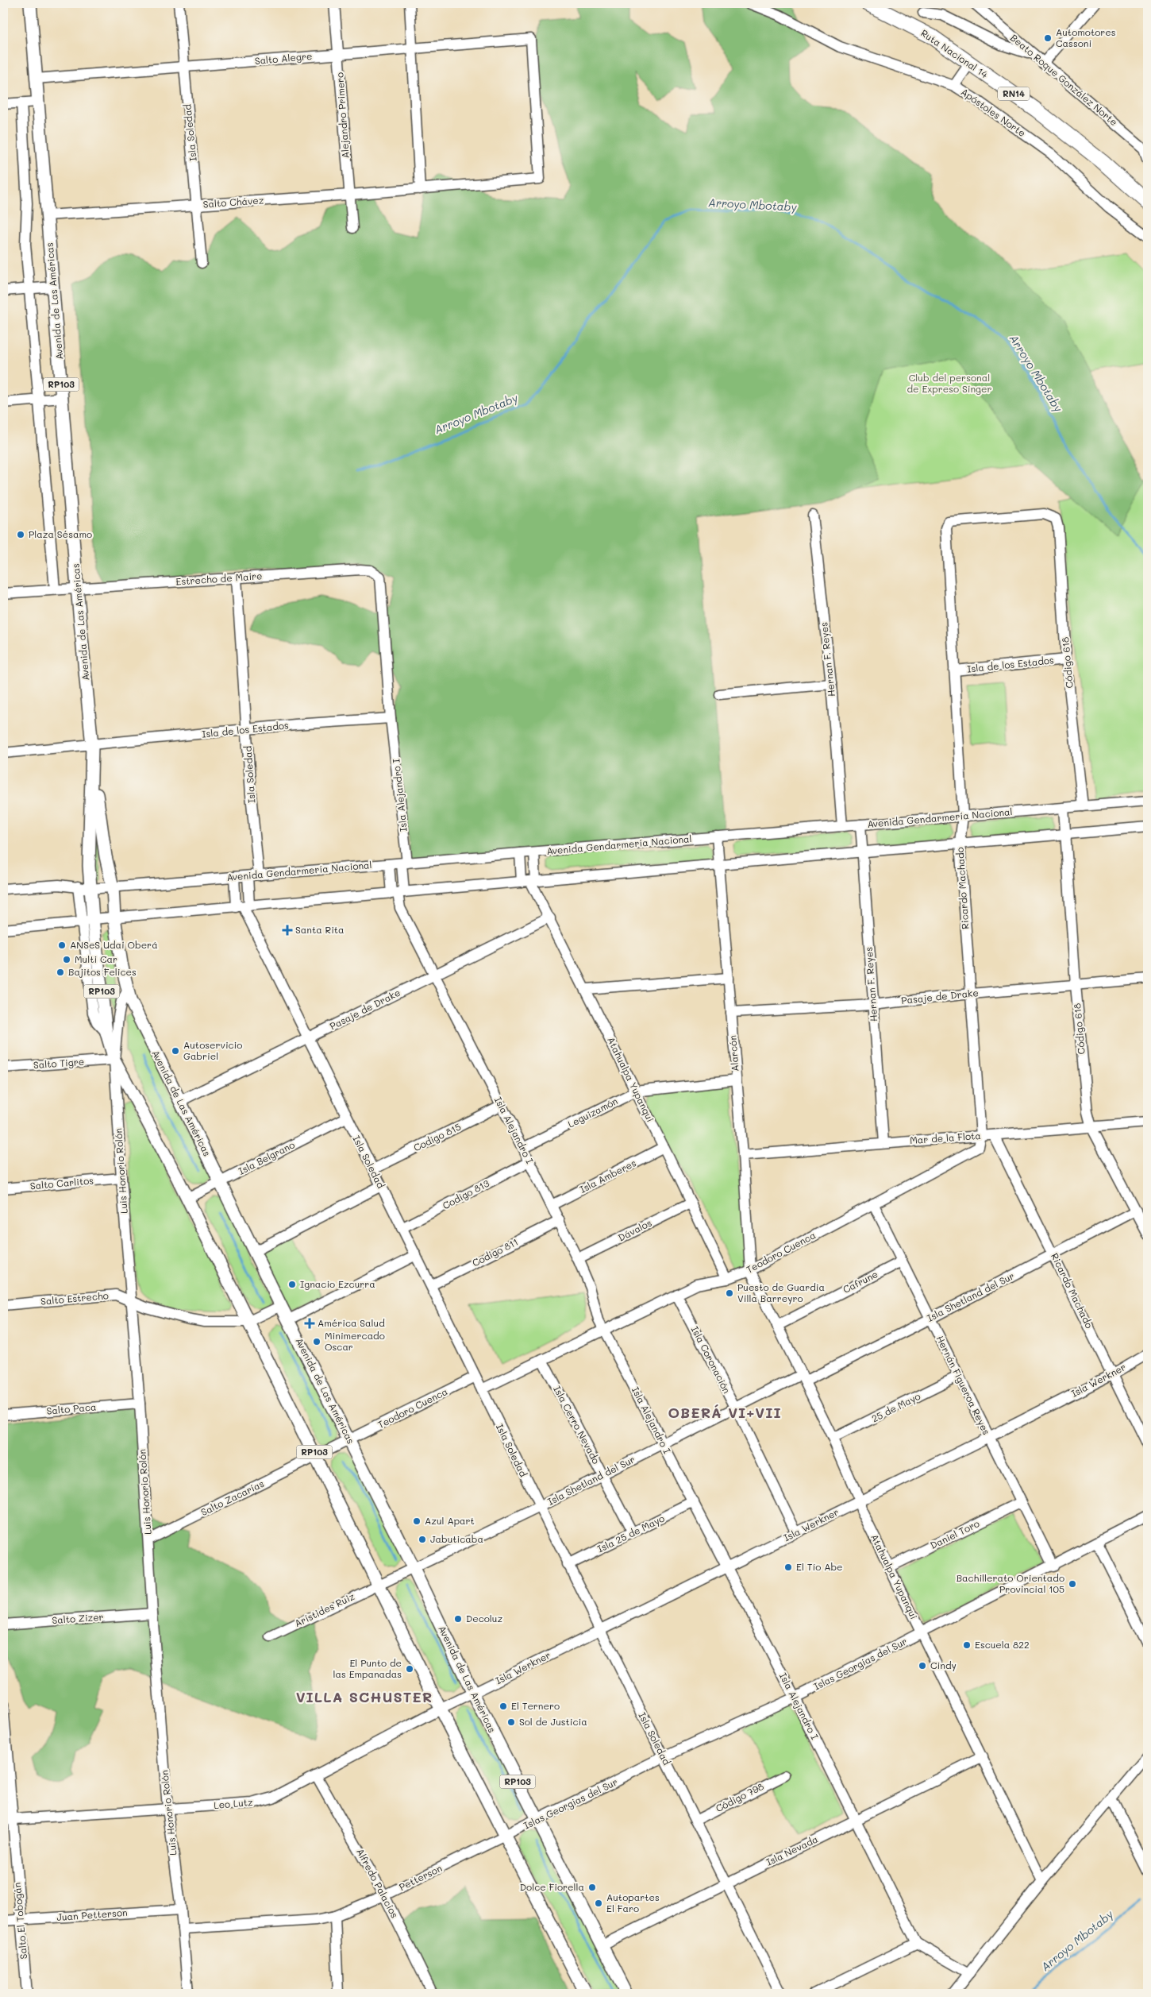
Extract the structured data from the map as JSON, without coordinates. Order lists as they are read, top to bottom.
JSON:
{
  "streets": {
    "highway": ["Ruta Nacional 14", "RN14"],
    "main road": ["Avenida de Las Américas", "RP103"],
    "street": [
      "Salto Alegre",
      "Beato Roque González Norte",
      "Apóstoles Norte",
      "Alejandro Primero",
      "Isla Soledad",
      "Salto Chávez",
      "Estrecho de Maire",
      "Hernan F. Reyes",
      "Código 618",
      "Isla de los Estados",
      "Isla Alejandro I",
      "Avenida Gendarmería Nacional",
      "Ricardo Machado",
      "Pasaje de Drake",
      "Alarcón",
      "Salto Tigre",
      "Atahualpa Yupanqui",
      "Leguizamón",
      "Codigo 815",
      "Mar de la Flota",
      "Isla Belgrano",
      "Luis Honorio Rolón",
      "Isla Amberes",
      "Salto Carlitos",
      "Codigo 813",
      "Dávalos",
      "Codigo 811",
      "Teodoro Cuenca",
      "Cafrune",
      "Isla Shetland del Sur",
      "Salto Estrecho",
      "Isla Coronación",
      "Isla Werkner",
      "Hernán Figueroa Reyes",
      "25 de Mayo",
      "Salto Paca",
      "Isla Cerro Nevado",
      "Salto Zacarías",
      "Isla 25 de Mayo",
      "Daniel Toro",
      "Arístides Ruiz",
      "Salto Zizer",
      "Islas Georgias del Sur",
      "Código 798",
      "Leo Lutz",
      "Isla Nevada",
      "Petterson",
      "Alfredo Palacios",
      "Juan Petterson",
      "Salto El Tobogán"
    ]
  },
  "crossings": [
    ["Salto Alegre", "Alejandro Primero"],
    ["Salto Alegre", "Isla Soledad"],
    ["Salto Alegre", "Salto Chávez"],
    ["Salto Alegre", "Avenida de Las Américas"],
    ["Alejandro Primero", "Salto Chávez"],
    ["Isla Soledad", "Salto Chávez"],
    ["Isla Soledad", "Estrecho de Maire"],
    ["Isla Soledad", "Isla de los Estados"],
    ["Isla Soledad", "Avenida Gendarmería Nacional"],
    ["Isla Soledad", "Pasaje de Drake"],
    ["Isla Soledad", "Codigo 815"],
    ["Isla Soledad", "Isla Belgrano"],
    ["Isla Soledad", "Codigo 813"],
    ["Isla Soledad", "Codigo 811"],
    ["Isla Soledad", "Teodoro Cuenca"],
    ["Isla Soledad", "Isla Shetland del Sur"],
    ["Isla Soledad", "Isla Werkner"],
    ["Isla Soledad", "Isla 25 de Mayo"],
    ["Isla Soledad", "Islas Georgias del Sur"],
    ["Isla Soledad", "Código 798"],
    ["Isla Soledad", "Isla Nevada"],
    ["Salto Chávez", "Avenida de Las Américas"],
    ["Avenida de Las Américas", "Estrecho de Maire"],
    ["Avenida de Las Américas", "Isla de los Estados"],
    ["Avenida de Las Américas", "Avenida Gendarmería Nacional"],
    ["Avenida de Las Américas", "Pasaje de Drake"],
    ["Avenida de Las Américas", "Salto Tigre"],
    ["Avenida de Las Américas", "Isla Belgrano"],
    ["Avenida de Las Américas", "Luis Honorio Rolón"],
    ["Avenida de Las Américas", "Teodoro Cuenca"],
    ["Avenida de Las Américas", "Isla Shetland del Sur"],
    ["Avenida de Las Américas", "Salto Estrecho"],
    ["Avenida de Las Américas", "Isla Werkner"],
    ["Avenida de Las Américas", "Salto Zacarías"],
    ["Avenida de Las Américas", "Arístides Ruiz"],
    ["Avenida de Las Américas", "Islas Georgias del Sur"],
    ["Avenida de Las Américas", "Leo Lutz"],
    ["Avenida de Las Américas", "Isla Nevada"],
    ["Avenida de Las Américas", "Petterson"],
    ["Estrecho de Maire", "Isla Alejandro I"],
    ["Hernan F. Reyes", "Avenida Gendarmería Nacional"],
    ["Hernan F. Reyes", "Pasaje de Drake"],
    ["Hernan F. Reyes", "Mar de la Flota"],
    ["Código 618", "Isla de los Estados"],
    ["Código 618", "Avenida Gendarmería Nacional"],
    ["Código 618", "Ricardo Machado"],
    ["Código 618", "Pasaje de Drake"],
    ["Código 618", "Mar de la Flota"],
    ["Código 618", "Isla Shetland del Sur"],
    ["Isla de los Estados", "Isla Alejandro I"],
    ["Isla de los Estados", "Ricardo Machado"],
    ["Isla Alejandro I", "Avenida Gendarmería Nacional"],
    ["Isla Alejandro I", "Pasaje de Drake"],
    ["Isla Alejandro I", "Leguizamón"],
    ["Isla Alejandro I", "Codigo 815"],
    ["Isla Alejandro I", "Isla Amberes"],
    ["Isla Alejandro I", "Codigo 813"],
    ["Isla Alejandro I", "Dávalos"],
    ["Isla Alejandro I", "Codigo 811"],
    ["Isla Alejandro I", "Teodoro Cuenca"],
    ["Isla Alejandro I", "Isla Shetland del Sur"],
    ["Isla Alejandro I", "Isla Werkner"],
    ["Isla Alejandro I", "Isla 25 de Mayo"],
    ["Isla Alejandro I", "Islas Georgias del Sur"],
    ["Isla Alejandro I", "Isla Nevada"],
    ["Avenida Gendarmería Nacional", "Ricardo Machado"],
    ["Avenida Gendarmería Nacional", "Alarcón"],
    ["Ricardo Machado", "Pasaje de Drake"],
    ["Ricardo Machado", "Mar de la Flota"],
    ["Ricardo Machado", "Teodoro Cuenca"],
    ["Ricardo Machado", "Isla Shetland del Sur"],
    ["Ricardo Machado", "Isla Werkner"],
    ["Pasaje de Drake", "Alarcón"],
    ["Pasaje de Drake", "Atahualpa Yupanqui"],
    ["Alarcón", "Atahualpa Yupanqui"],
    ["Alarcón", "Leguizamón"],
    ["Alarcón", "Mar de la Flota"],
    ["Alarcón", "Teodoro Cuenca"],
    ["Salto Tigre", "Luis Honorio Rolón"],
    ["Atahualpa Yupanqui", "Leguizamón"],
    ["Atahualpa Yupanqui", "Isla Amberes"],
    ["Atahualpa Yupanqui", "Dávalos"],
    ["Atahualpa Yupanqui", "Teodoro Cuenca"],
    ["Atahualpa Yupanqui", "Cafrune"],
    ["Atahualpa Yupanqui", "Isla Shetland del Sur"],
    ["Atahualpa Yupanqui", "Isla Werkner"],
    ["Atahualpa Yupanqui", "25 de Mayo"],
    ["Atahualpa Yupanqui", "Daniel Toro"],
    ["Atahualpa Yupanqui", "Islas Georgias del Sur"],
    ["Atahualpa Yupanqui", "Isla Nevada"],
    ["Mar de la Flota", "Teodoro Cuenca"],
    ["Luis Honorio Rolón", "Salto Carlitos"],
    ["Luis Honorio Rolón", "Salto Estrecho"],
    ["Luis Honorio Rolón", "Salto Paca"],
    ["Luis Honorio Rolón", "Salto Zacarías"],
    ["Luis Honorio Rolón", "Salto Zizer"],
    ["Luis Honorio Rolón", "Leo Lutz"],
    ["Luis Honorio Rolón", "Juan Petterson"],
    ["Teodoro Cuenca", "Isla Coronación"],
    ["Teodoro Cuenca", "Hernán Figueroa Reyes"],
    ["Teodoro Cuenca", "Isla Cerro Nevado"],
    ["Teodoro Cuenca", "Salto Zacarías"],
    ["Cafrune", "Hernán Figueroa Reyes"],
    ["Isla Shetland del Sur", "Isla Coronación"],
    ["Isla Shetland del Sur", "Hernán Figueroa Reyes"],
    ["Isla Shetland del Sur", "Isla Cerro Nevado"],
    ["Isla Shetland del Sur", "Arístides Ruiz"],
    ["Isla Coronación", "Isla Werkner"],
    ["Isla Werkner", "Hernán Figueroa Reyes"],
    ["Isla Werkner", "Leo Lutz"],
    ["Hernán Figueroa Reyes", "25 de Mayo"],
    ["Hernán Figueroa Reyes", "Daniel Toro"],
    ["Hernán Figueroa Reyes", "Islas Georgias del Sur"],
    ["Isla Cerro Nevado", "Isla 25 de Mayo"],
    ["Islas Georgias del Sur", "Petterson"],
    ["Leo Lutz", "Alfredo Palacios"],
    ["Leo Lutz", "Salto El Tobogán"],
    ["Petterson", "Alfredo Palacios"],
    ["Juan Petterson", "Salto El Tobogán"]
  ],
  "districts": ["OBERÁ VI+VII", "VILLA SCHUSTER"],
  "water": ["Arroyo Mbotaby"],
  "parks": ["Club del personal de Expreso Singer"],
  "places": {
    "other": [
      "Automotores Cassoni",
      "Plaza Sésamo",
      "ANSeS Udai Oberá",
      "Multi Car",
      "Bajitos Felices",
      "Autoservicio Gabriel",
      "Ignacio Ezcurra",
      "Puesto de Guardia Villa Barreyro",
      "Minimercado Oscar",
      "Azul Apart",
      "Jabuticaba",
      "El Tío Abe",
      "Bachillerato Orientado Provincial 105",
      "Decoluz",
      "Escuela 822",
      "Cindy",
      "El Punto de las Empanadas",
      "El Ternero",
      "Sol de Justicia",
      "Dolce Fiorella",
      "Autopartes El Faro"
    ],
    "health": ["Santa Rita", "América Salud"]
  }
}
